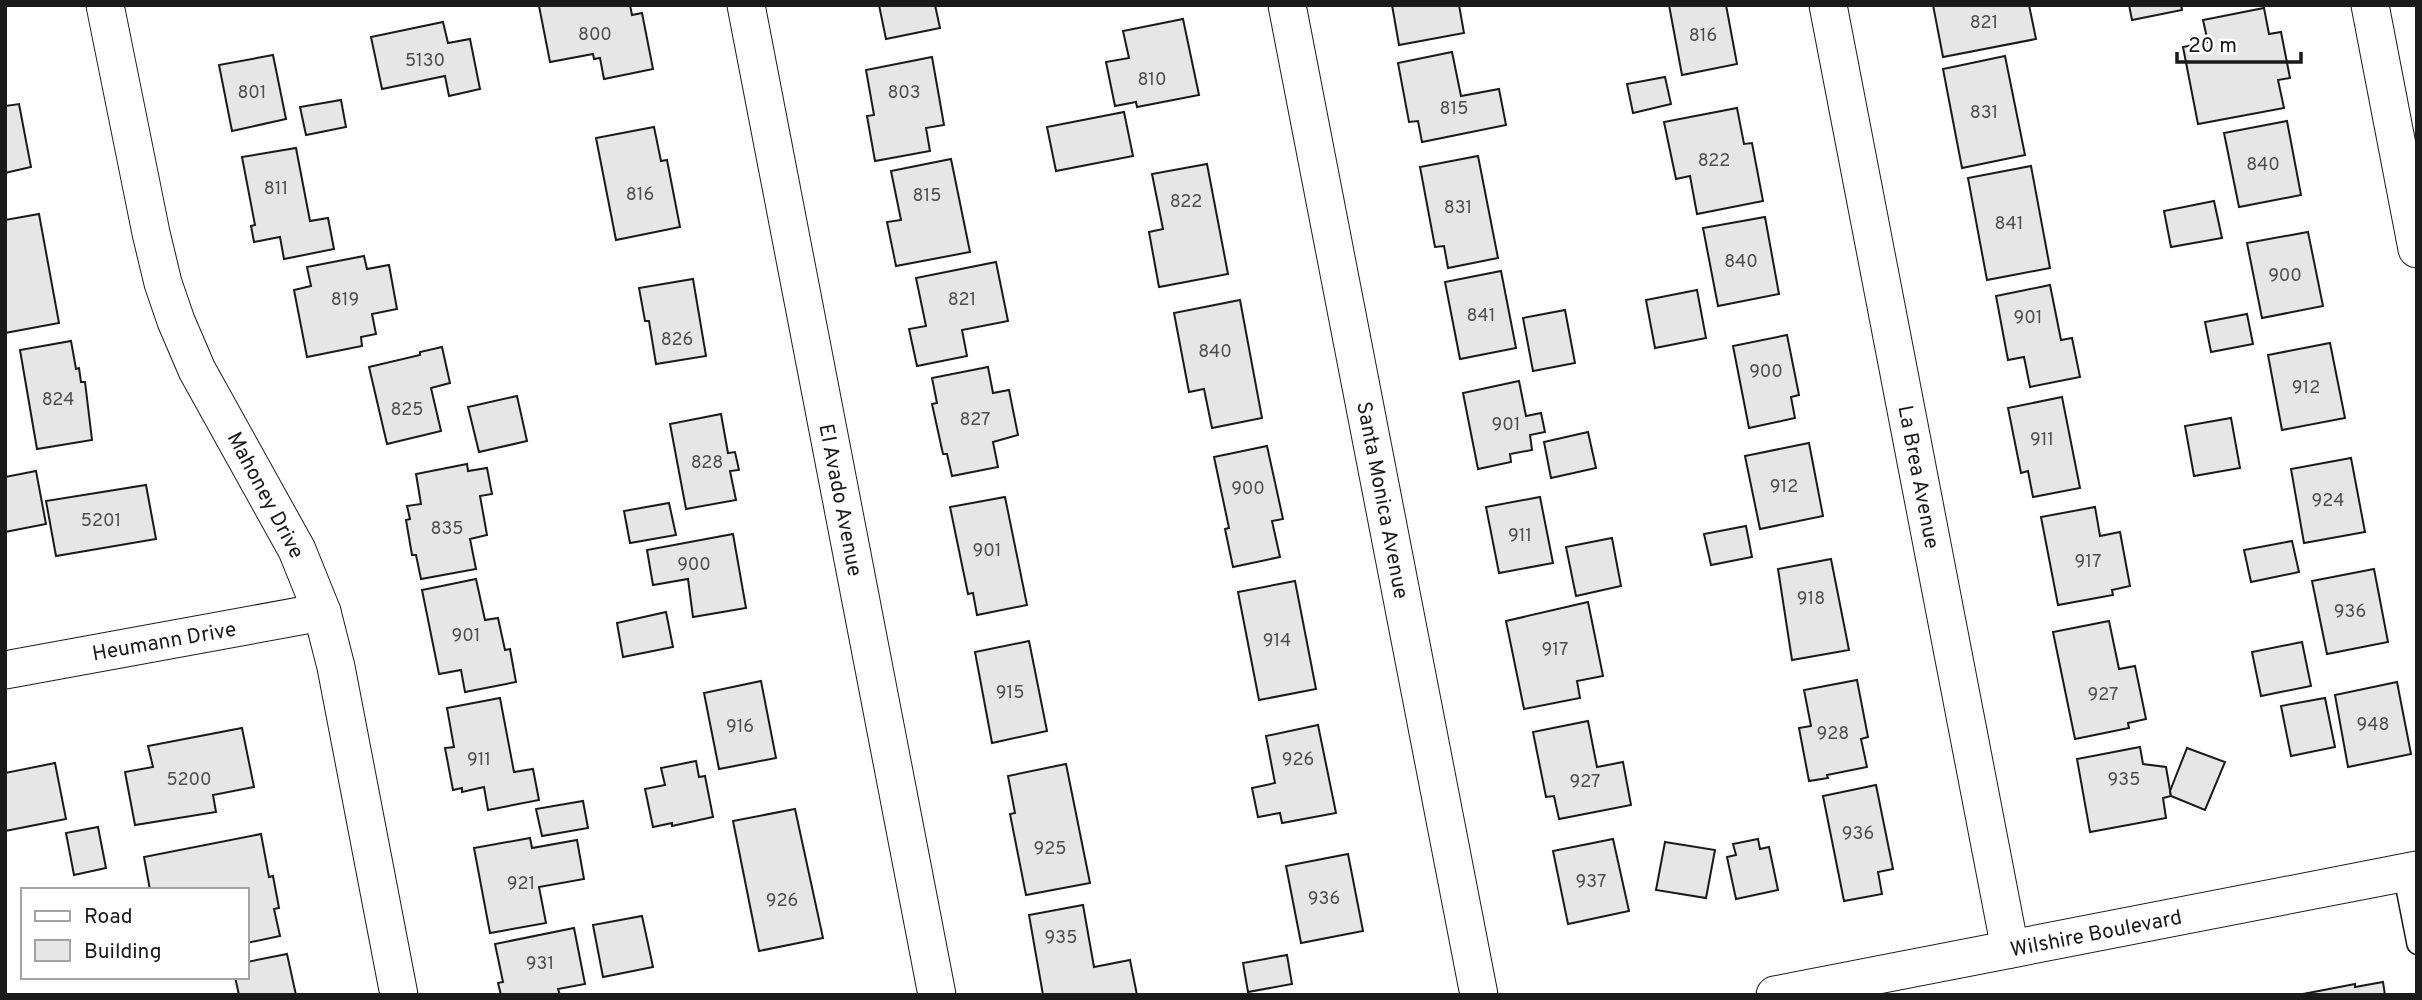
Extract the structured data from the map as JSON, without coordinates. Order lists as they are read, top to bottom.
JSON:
{
  "streets": {
    "street": [
      "La Brea Avenue",
      "Mahoney Drive",
      "El Avado Avenue",
      "Santa Monica Avenue",
      "Heumann Drive",
      "Wilshire Boulevard"
    ]
  },
  "crossings": [
    ["La Brea Avenue", "Wilshire Boulevard"],
    ["Mahoney Drive", "Heumann Drive"]
  ],
  "house_numbers": [
    "821",
    "800",
    "816",
    "5130",
    "810",
    "801",
    "803",
    "815",
    "831",
    "822",
    "840",
    "811",
    "816",
    "815",
    "822",
    "831",
    "841",
    "840",
    "900",
    "819",
    "821",
    "841",
    "901",
    "826",
    "840",
    "900",
    "912",
    "824",
    "825",
    "827",
    "901",
    "911",
    "828",
    "912",
    "900",
    "924",
    "5201",
    "835",
    "911",
    "901",
    "917",
    "900",
    "918",
    "936",
    "901",
    "914",
    "917",
    "915",
    "927",
    "948",
    "916",
    "928",
    "911",
    "926",
    "5200",
    "935",
    "927",
    "936",
    "925",
    "937",
    "921",
    "936",
    "926",
    "935",
    "931"
  ],
  "legend": ["Road", "Building"],
  "scale_bar": "20 m"
}
